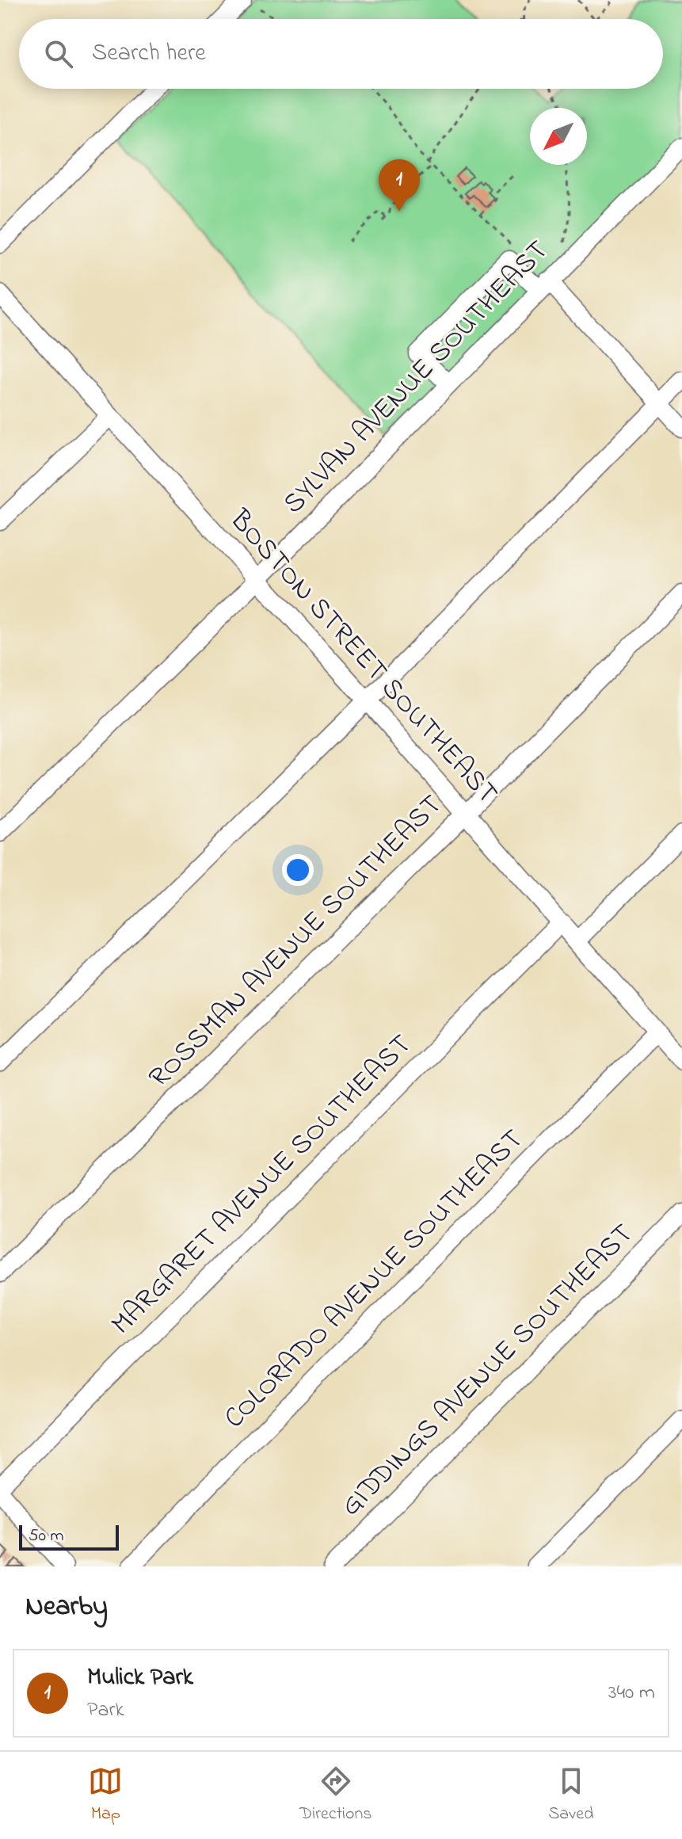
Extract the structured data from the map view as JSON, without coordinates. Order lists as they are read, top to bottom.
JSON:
{
  "streets": {
    "street": [
      "SYLVAN AVENUE SOUTHEAST",
      "BOSTON STREET SOUTHEAST",
      "ROSSMAN AVENUE SOUTHEAST",
      "MARGARET AVENUE SOUTHEAST",
      "COLORADO AVENUE SOUTHEAST",
      "GIDDINGS AVENUE SOUTHEAST"
    ]
  },
  "crossings": [
    ["SYLVAN AVENUE SOUTHEAST", "BOSTON STREET SOUTHEAST"],
    ["BOSTON STREET SOUTHEAST", "ROSSMAN AVENUE SOUTHEAST"],
    ["BOSTON STREET SOUTHEAST", "MARGARET AVENUE SOUTHEAST"],
    ["BOSTON STREET SOUTHEAST", "COLORADO AVENUE SOUTHEAST"]
  ],
  "scale_bar": "50 m",
  "north": "bottom left",
  "page": {
    "search": "Search here",
    "pins": "1",
    "scale": "50 m",
    "heading": "Nearby",
    "list": [
      {
        "mark": "1",
        "name": "Mulick Park",
        "note": "Park",
        "value": "340 m"
      }
    ],
    "nav": ["Map", "Directions", "Saved"]
  }
}
